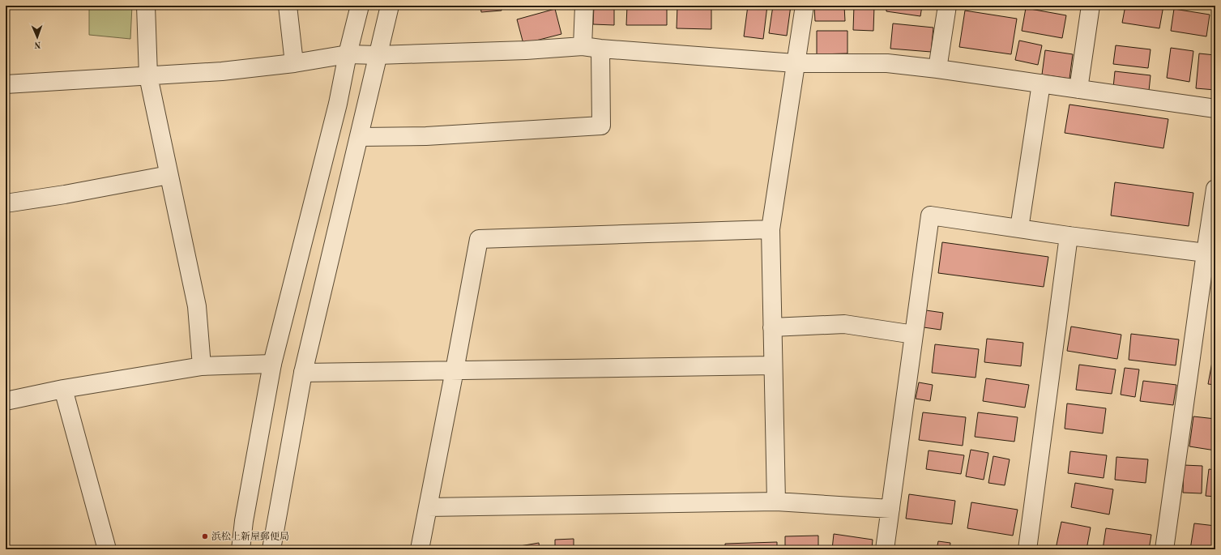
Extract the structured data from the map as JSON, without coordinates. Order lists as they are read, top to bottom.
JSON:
{
  "places": ["浜松上新屋郵便局"],
  "north": "bottom"
}
